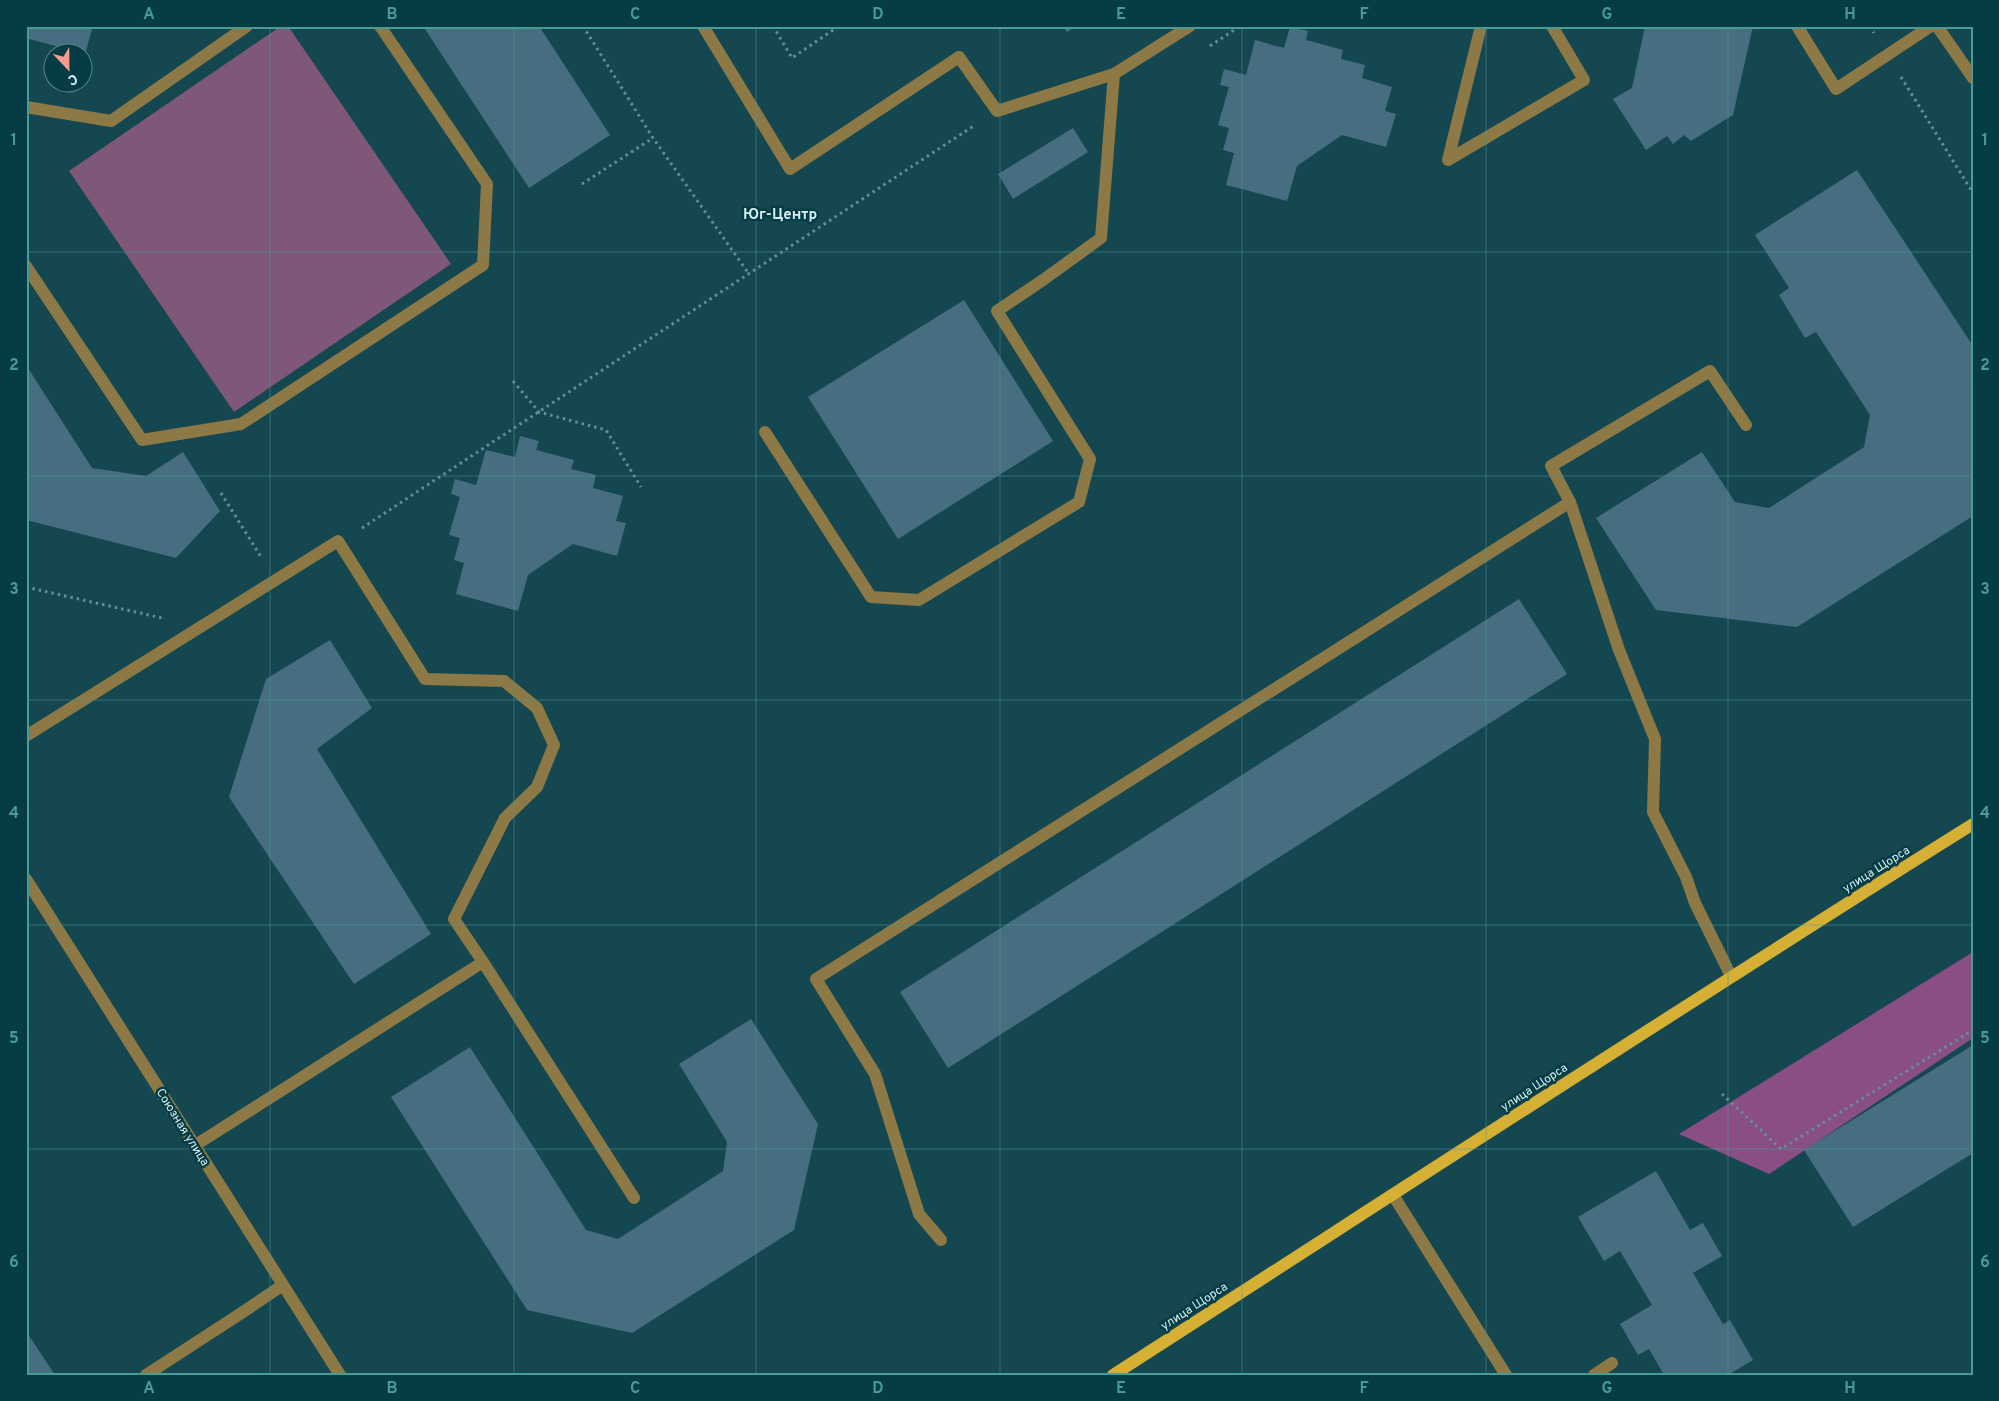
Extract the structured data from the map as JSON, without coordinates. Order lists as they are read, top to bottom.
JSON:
{
  "streets": {
    "main road": ["улица Щорса"],
    "street": ["Союзная улица"]
  },
  "districts": ["Юг-Центр"],
  "north": "bottom",
  "grid": {
    "columns": [
      "A",
      "B",
      "C",
      "D",
      "E",
      "F",
      "G",
      "H"
    ],
    "rows": [
      "1",
      "2",
      "3",
      "4",
      "5",
      "6"
    ]
  }
}
